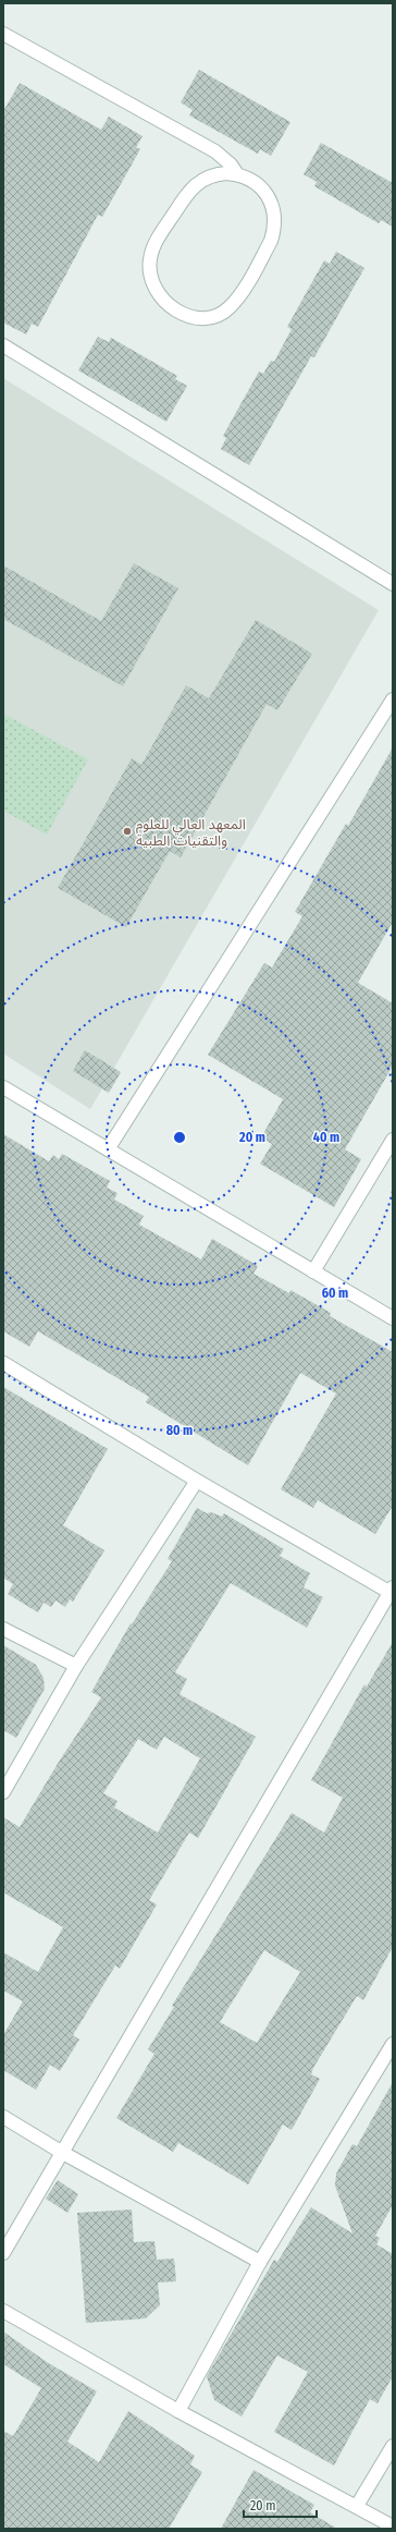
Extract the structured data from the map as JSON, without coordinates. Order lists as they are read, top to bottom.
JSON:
{
  "places": ["المعهد العالي للعلوم والتقنيات الطبية"],
  "scale_bar": "20 m",
  "rings": [
    "20 m",
    "40 m",
    "60 m",
    "80 m"
  ]
}
